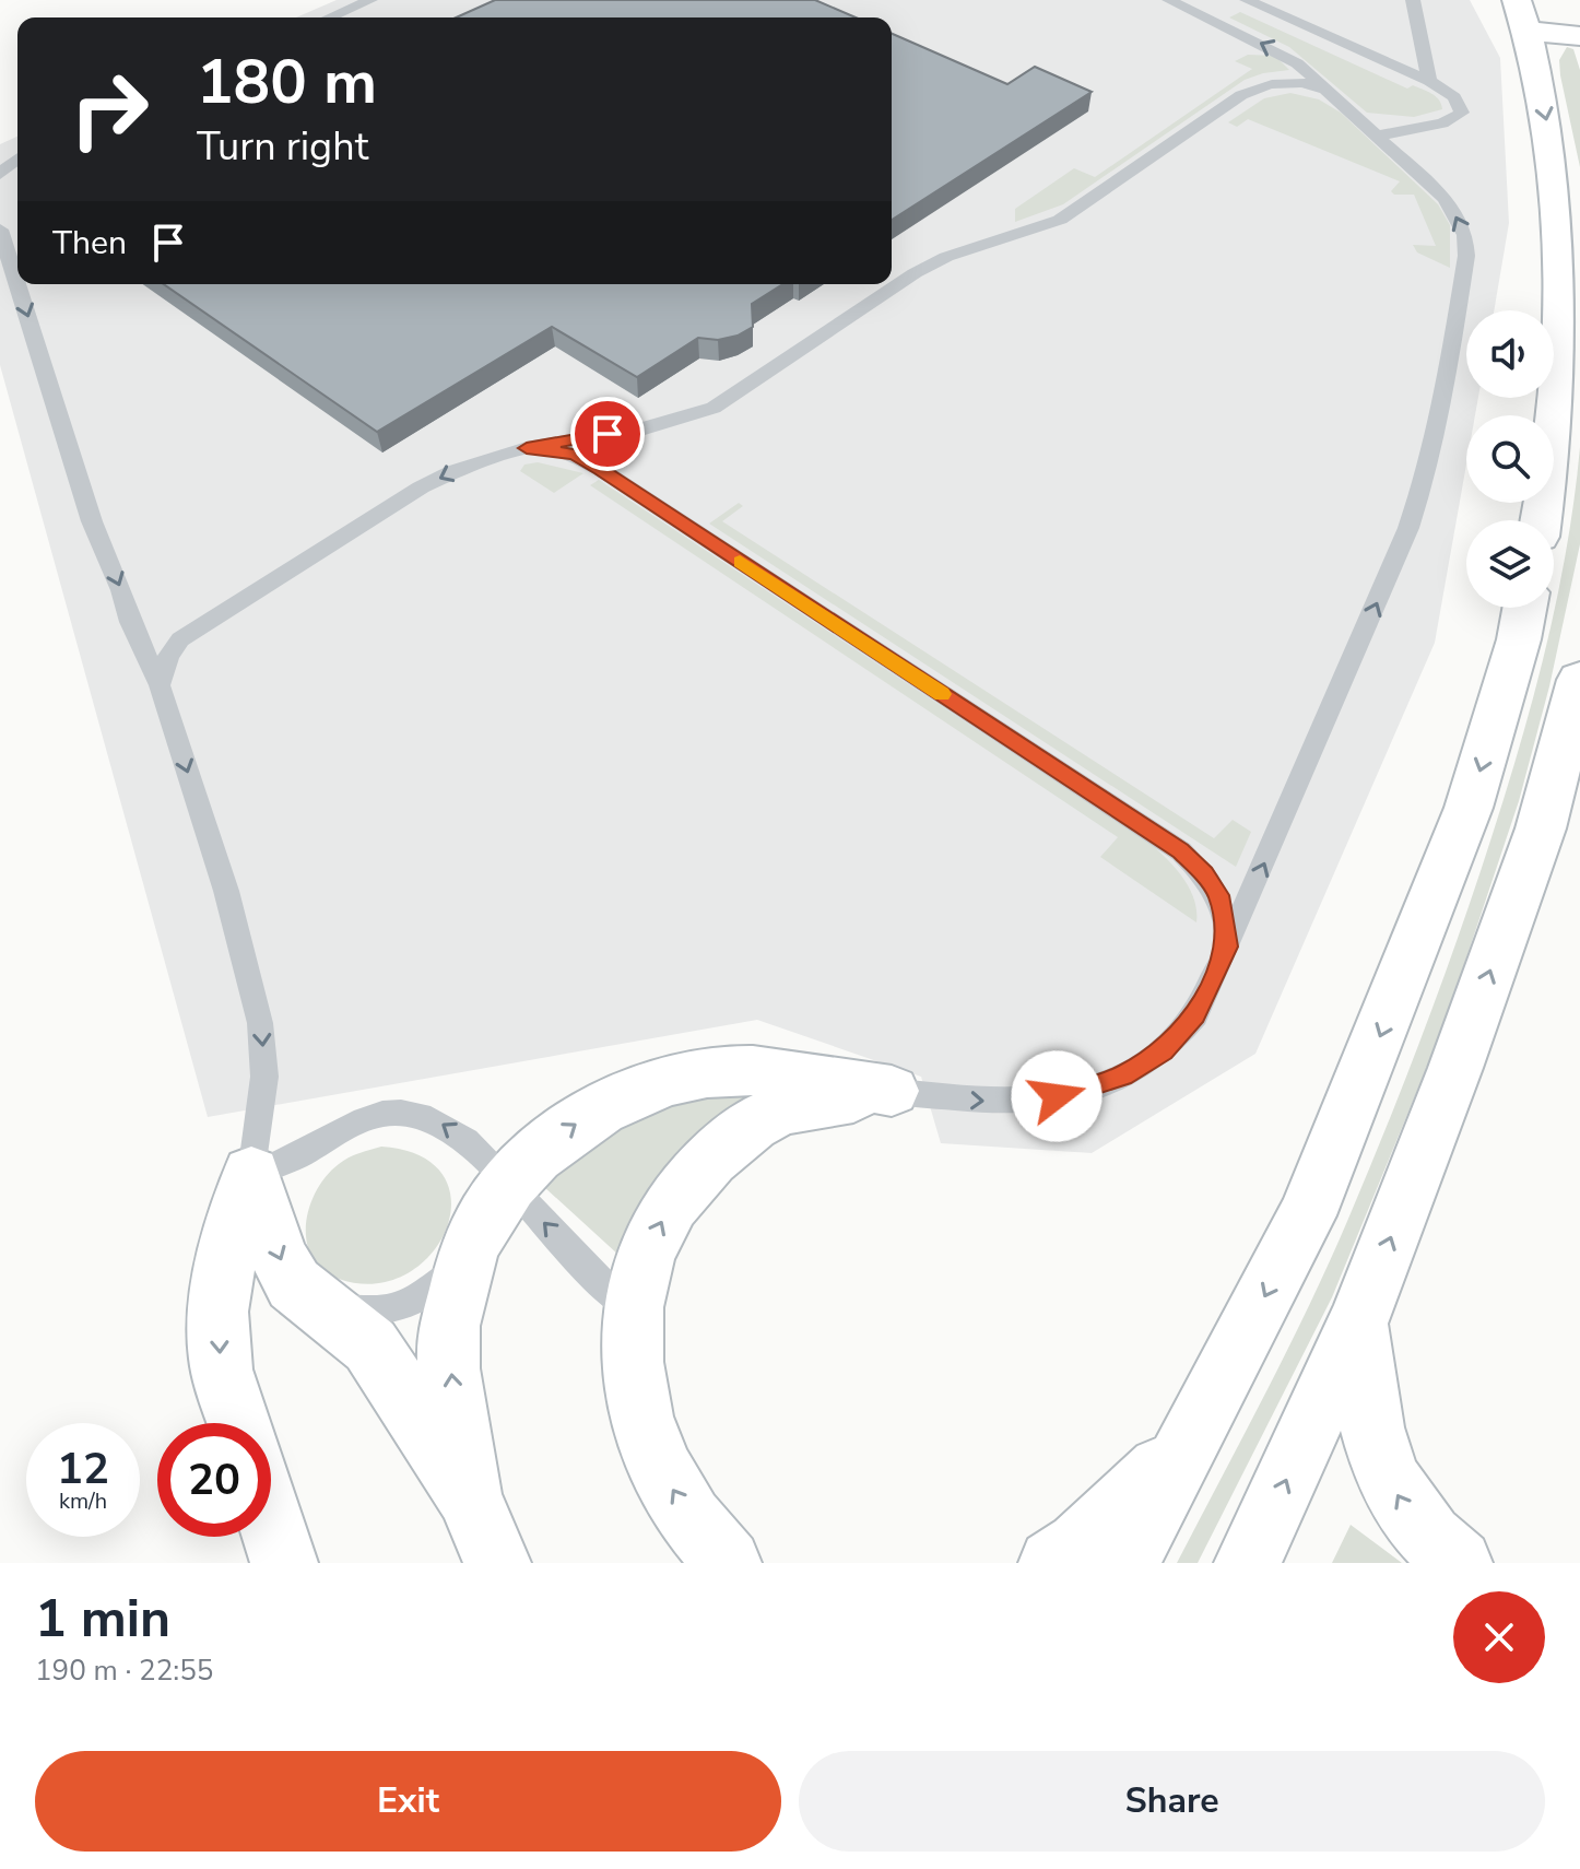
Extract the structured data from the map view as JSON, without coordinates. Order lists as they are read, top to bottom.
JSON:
{
  "page": {
    "turn": ["180 m", "Turn right"],
    "then": "Then",
    "speed": "12 km/h",
    "limit": "20",
    "heading": ["1 min", "190 m · 22:55"],
    "buttons": ["Exit", "Share"]
  }
}
